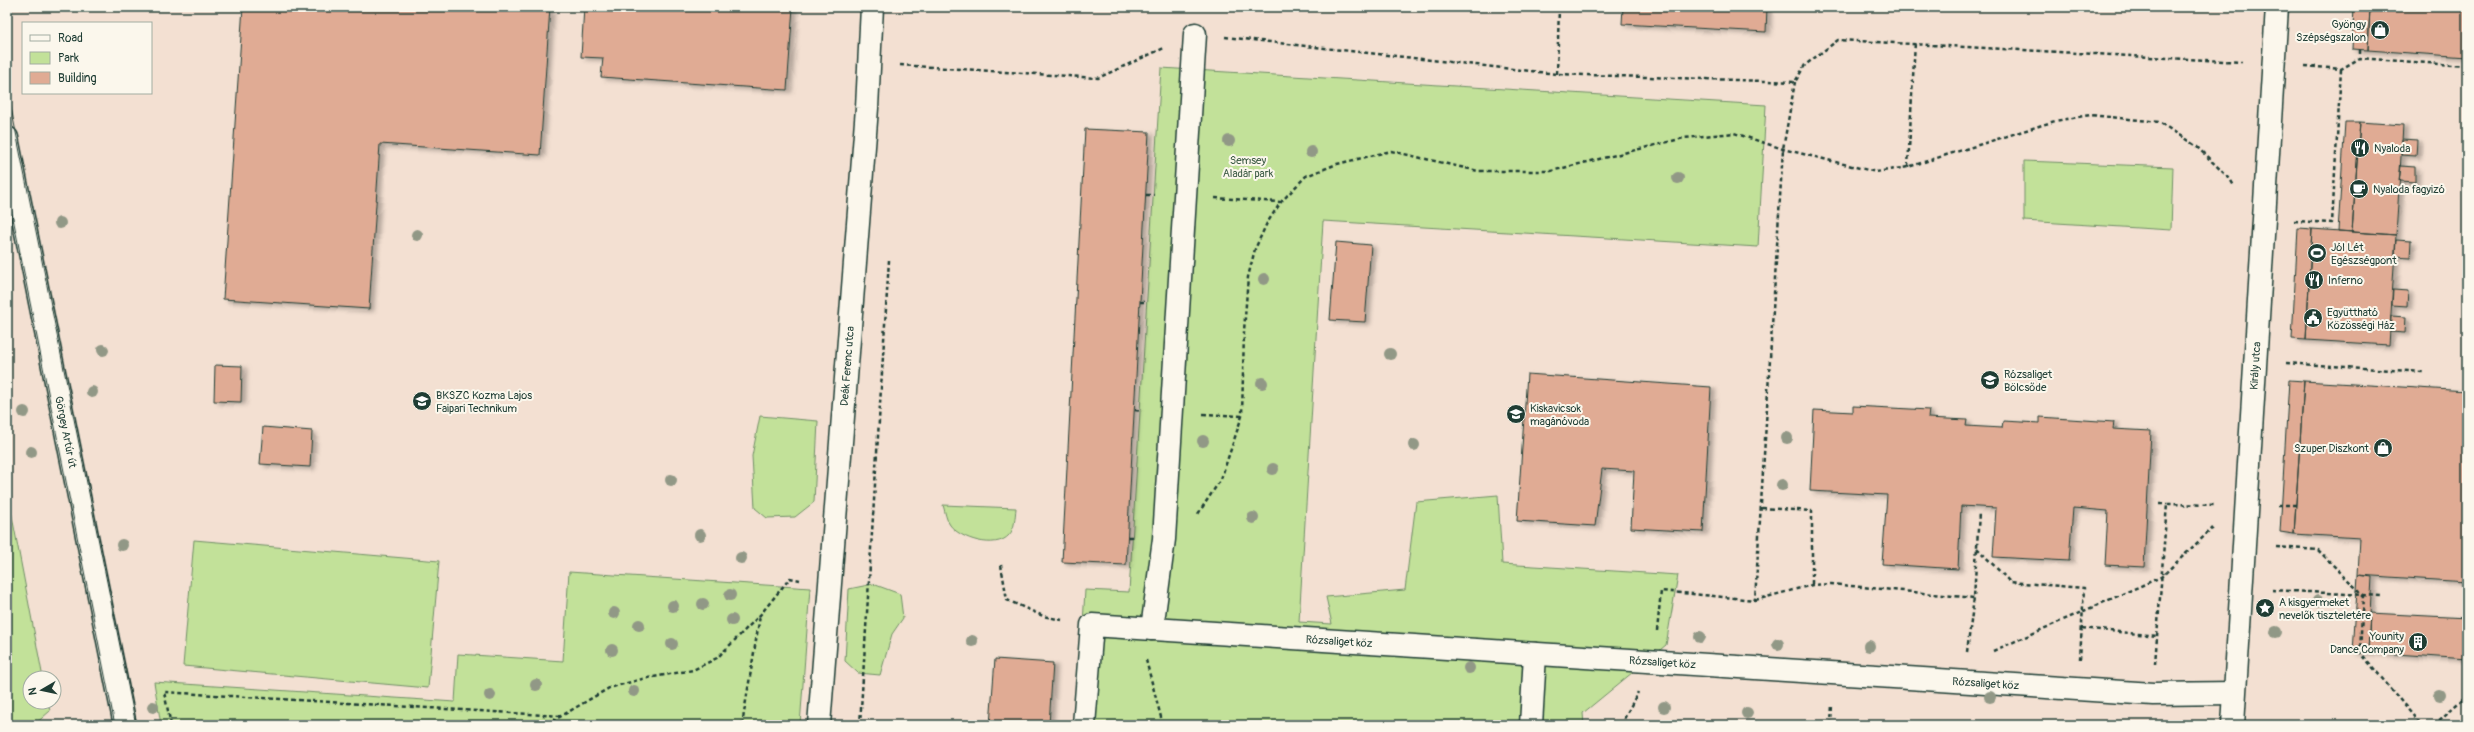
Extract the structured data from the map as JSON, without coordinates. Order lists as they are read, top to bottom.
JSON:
{
  "streets": {
    "street": [
      "Deák Ferenc utca",
      "Király utca",
      "Görgey Artúr út",
      "Rózsaliget köz"
    ]
  },
  "crossings": [
    ["Király utca", "Rózsaliget köz"]
  ],
  "parks": ["Semsey Aladár park"],
  "places": {
    "shop": ["Gyöngy Szépségszalon", "Szuper Diszkont"],
    "restaurant": ["Nyaloda", "Inferno"],
    "cafe": ["Nyaloda fagyizó"],
    "sports": ["Jól Lét Egészségpont"],
    "public building": ["Együttható Közösségi Ház"],
    "school or university": ["Rózsaliget Bölcsőde", "BKSZC Kozma Lajos Faipari Technikum", "Kiskavicsok magánóvoda"],
    "place": ["A kisgyermeket nevelők tiszteletére"],
    "building": ["Younity Dance Company"]
  },
  "legend": ["Road", "Park", "Building"],
  "north": "left"
}
